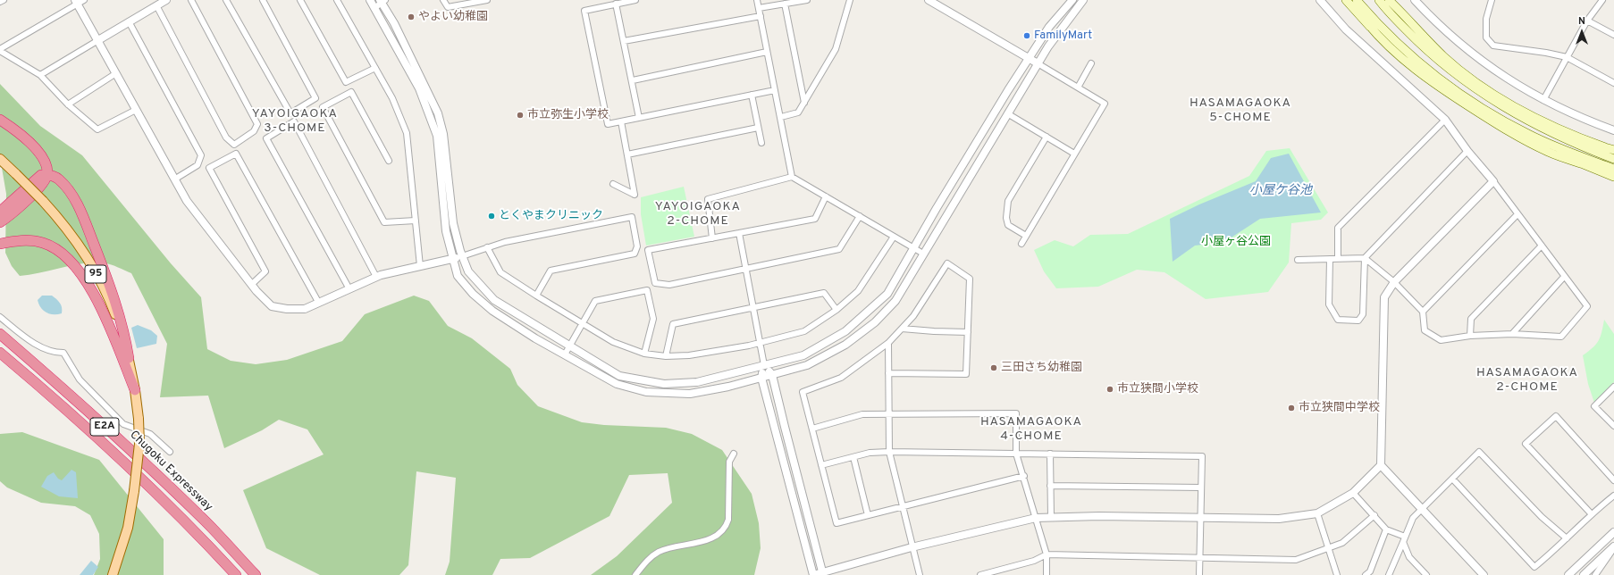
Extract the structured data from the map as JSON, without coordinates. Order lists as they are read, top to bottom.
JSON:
{
  "streets": {
    "highway": ["E2A", "Chugoku Expressway"],
    "main road": ["95"]
  },
  "districts": [
    "HASAMAGAOKA 5-CHOME",
    "YAYOIGAOKA 3-CHOME",
    "YAYOIGAOKA 2-CHOME",
    "HASAMAGAOKA 2-CHOME",
    "HASAMAGAOKA 4-CHOME"
  ],
  "water": ["小屋ケ谷池"],
  "parks": ["小屋ヶ谷公園"],
  "places": [
    "やよい幼稚園",
    "FamilyMart",
    "市立弥生小学校",
    "とくやまクリニック",
    "三田さち幼稚園",
    "市立狭間小学校",
    "市立狭間中学校"
  ],
  "north": "top"
}
